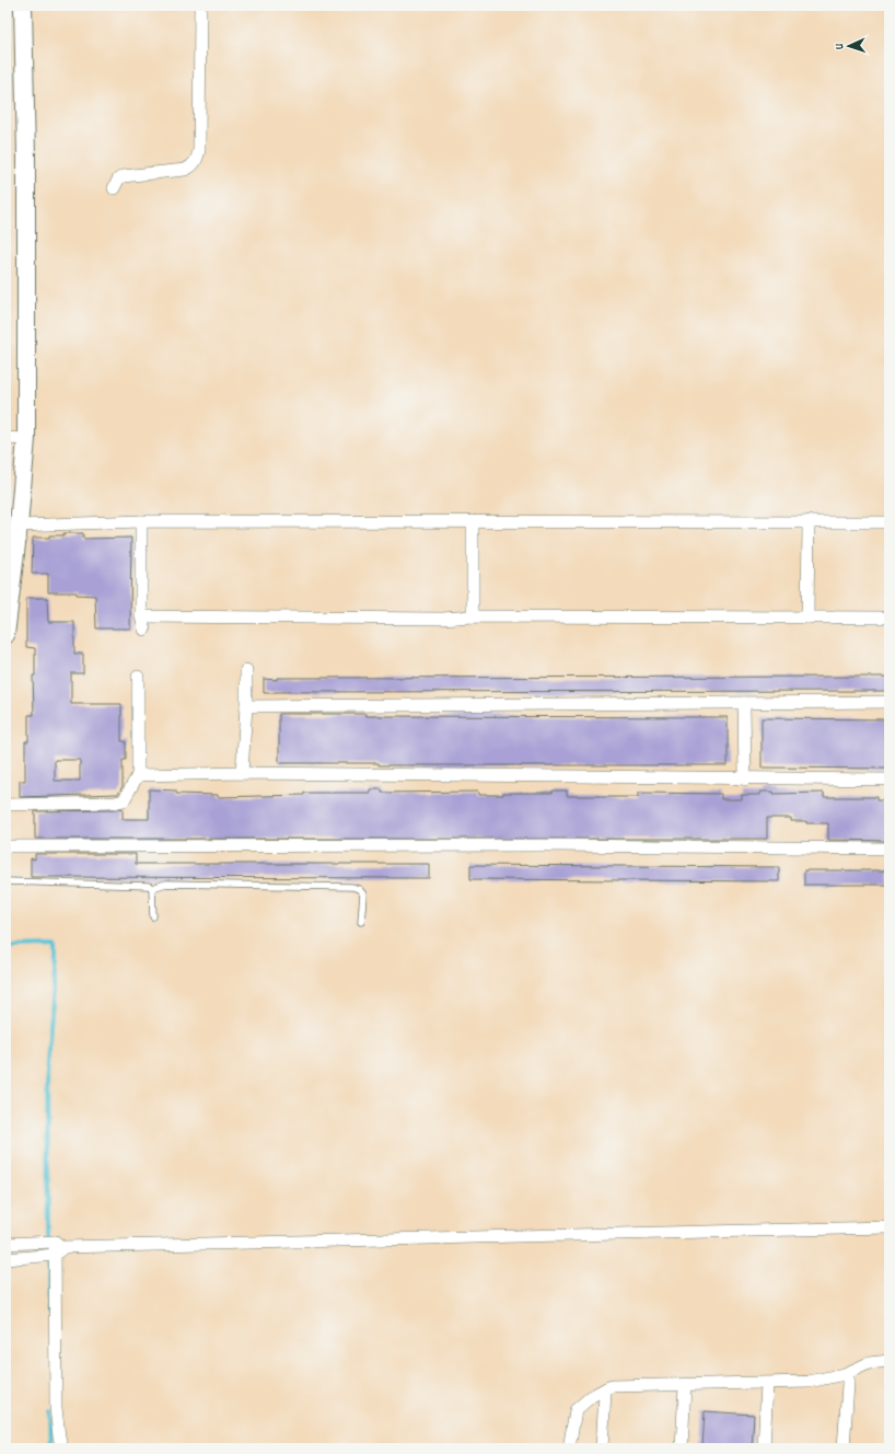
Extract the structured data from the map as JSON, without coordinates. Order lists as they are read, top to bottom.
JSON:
{
  "north": "left"
}
